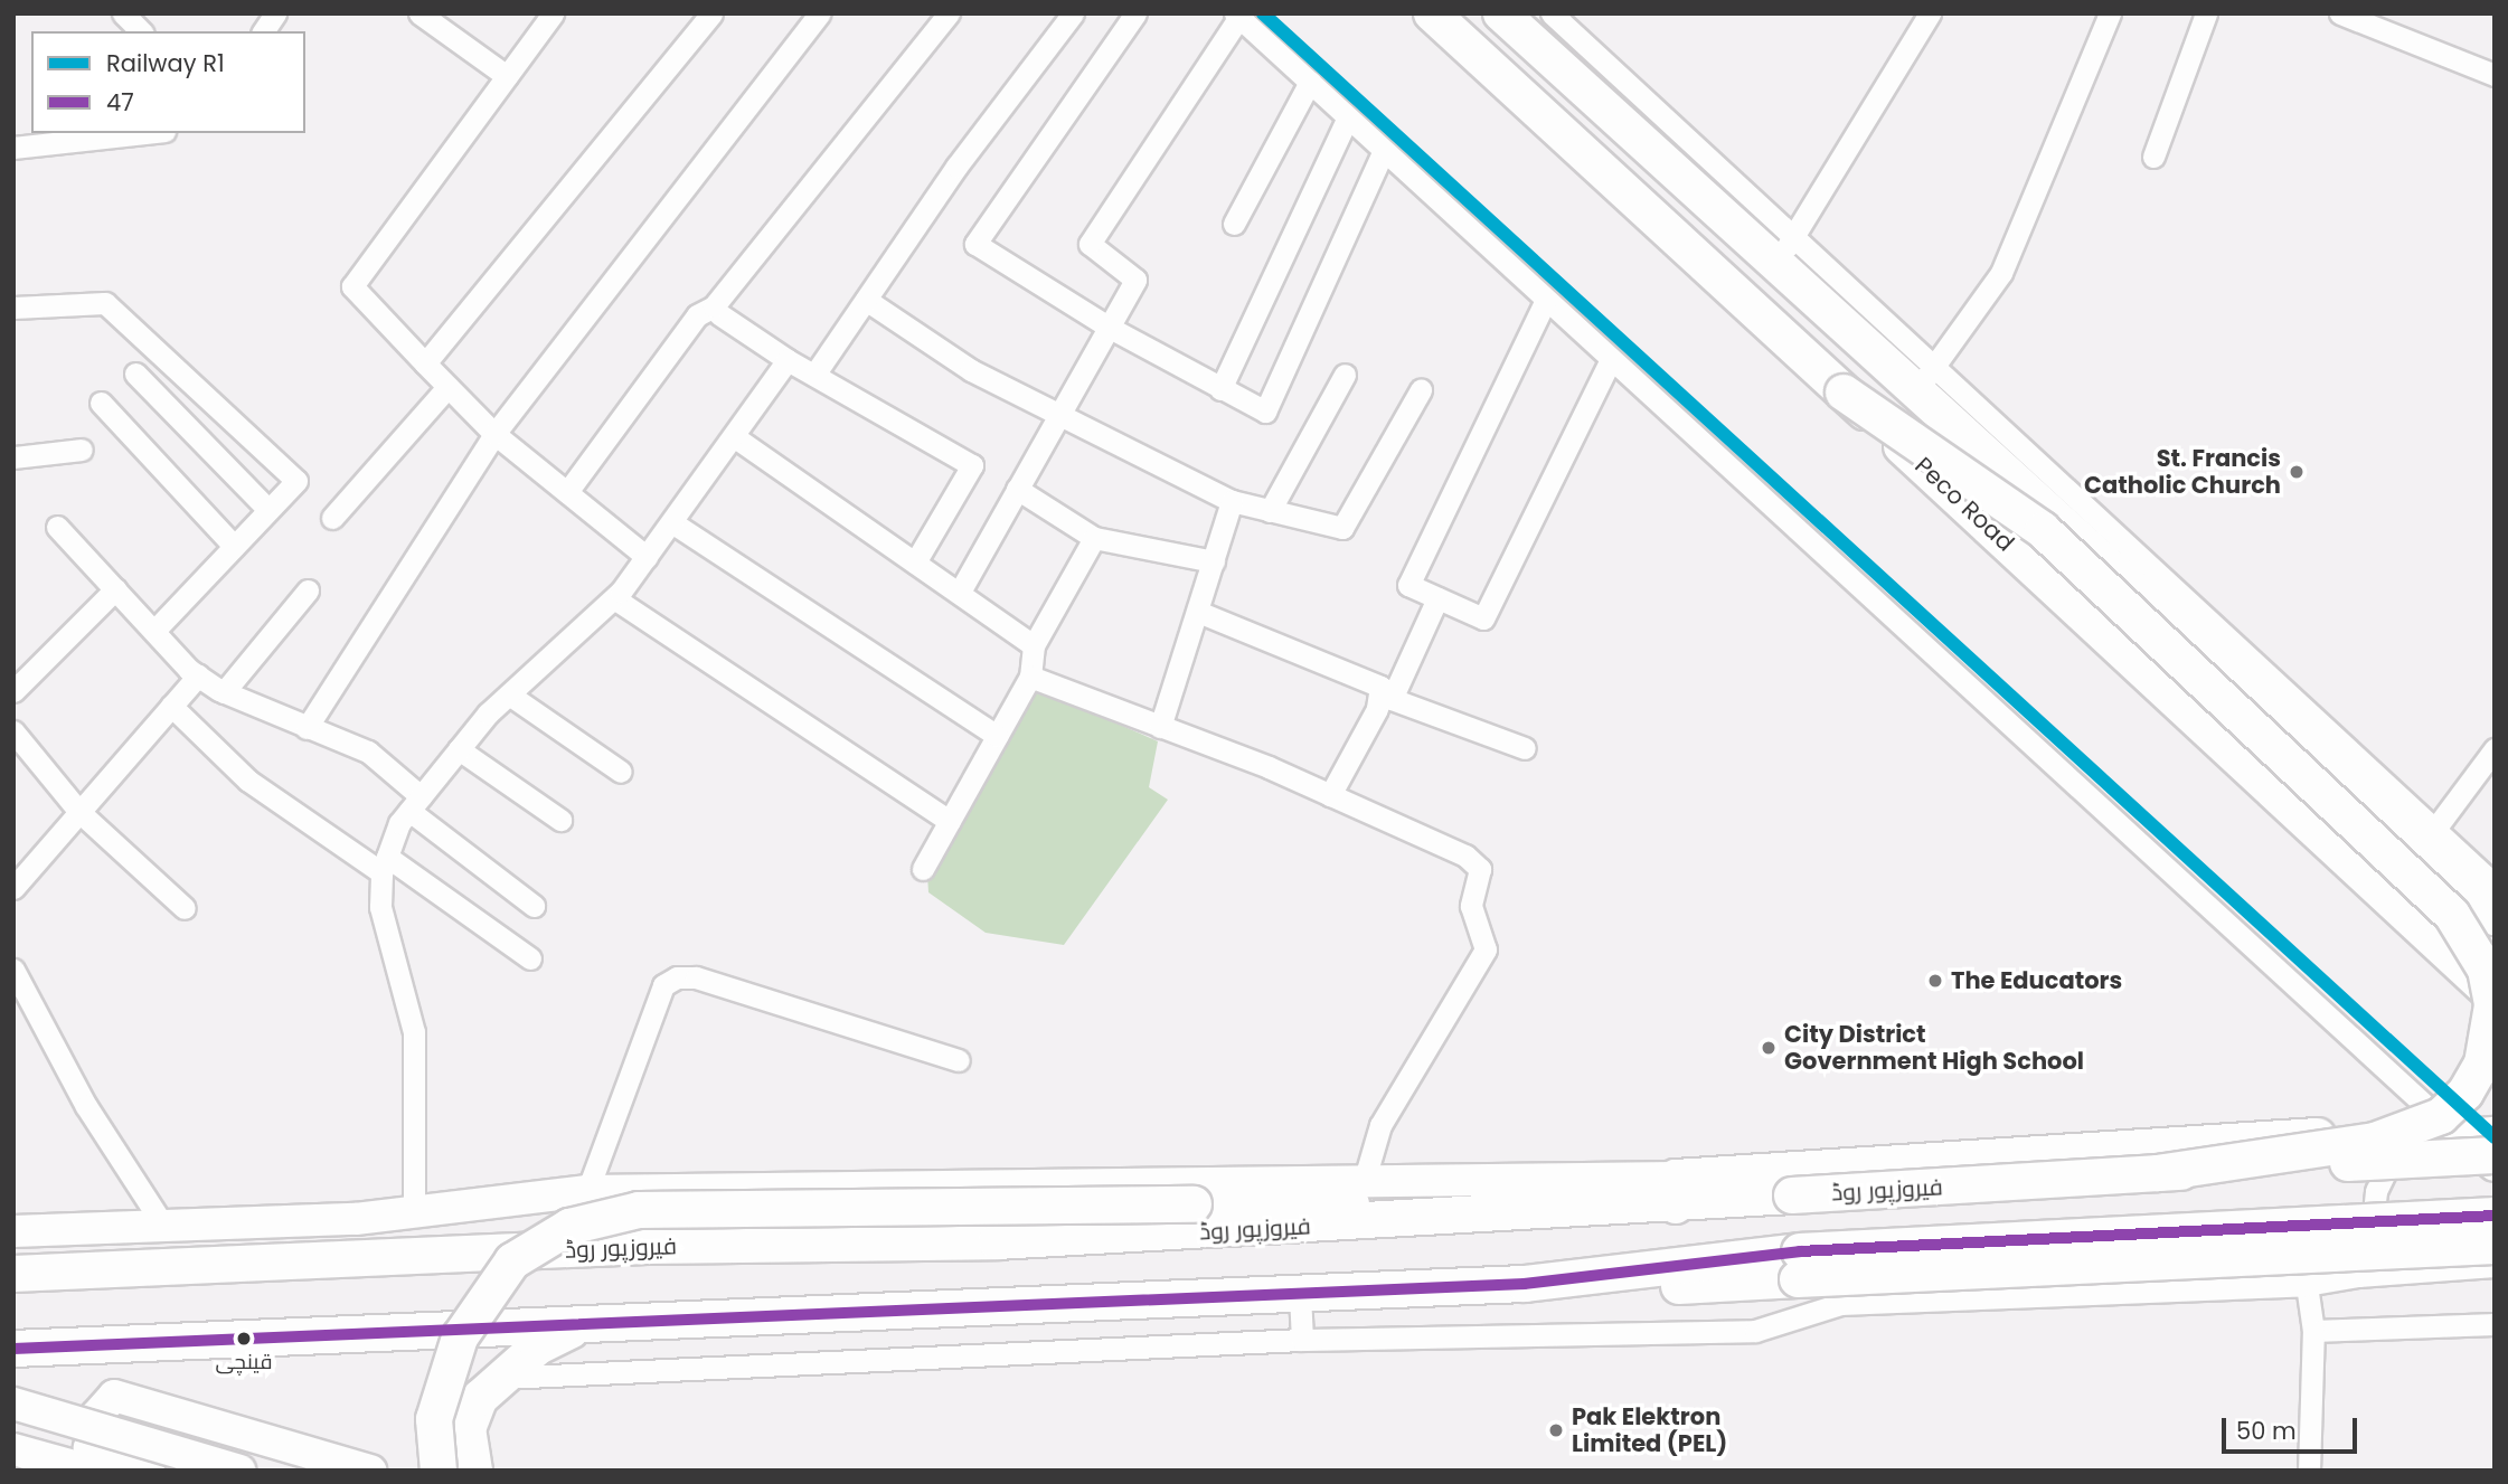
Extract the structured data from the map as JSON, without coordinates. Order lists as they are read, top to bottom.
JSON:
{
  "streets": {
    "main road": ["Peco Road", "فیروزپور روڈ"]
  },
  "places": [
    "St. Francis Catholic Church",
    "The Educators",
    "City District Government High School",
    "قینچی",
    "Pak Elektron Limited (PEL)"
  ],
  "lines": ["rail line R1", "transit line 47"],
  "legend": ["Railway R1", "47"],
  "scale_bar": "50 m"
}
